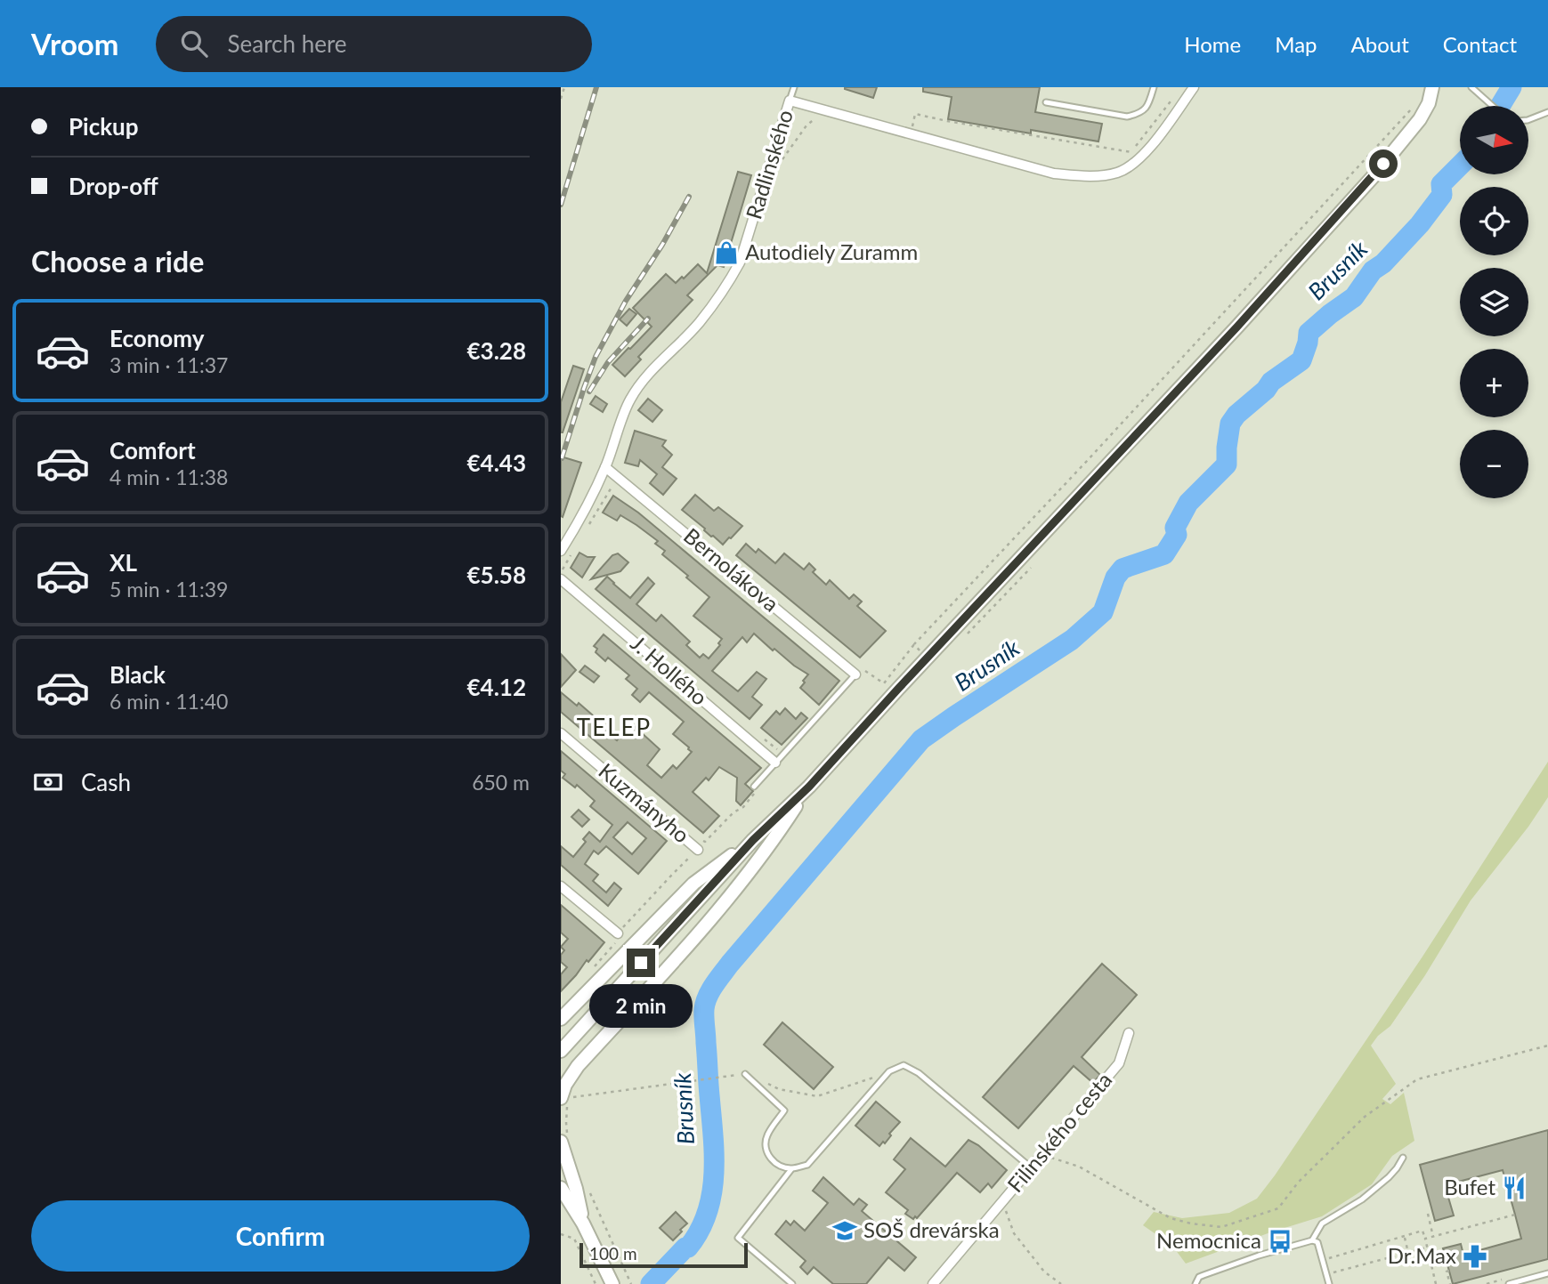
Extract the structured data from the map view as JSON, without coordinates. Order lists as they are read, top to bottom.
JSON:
{
  "streets": {
    "street": [
      "Radlinského",
      "Bernolákova",
      "J. Hollého",
      "Kuzmányho",
      "Filinského cesta"
    ]
  },
  "crossings": [
    ["Radlinského", "Bernolákova"]
  ],
  "districts": ["TELEP"],
  "water": ["Brusník"],
  "places": {
    "shop": ["Autodiely Zuramm"],
    "restaurant": ["Bufet"],
    "school or university": ["SOŠ drevárska"],
    "bus stop": ["Nemocnica"],
    "pharmacy": ["Dr.Max"]
  },
  "scale_bar": "100 m",
  "north": "right",
  "page": {
    "header": "Vroom",
    "search": "Search here",
    "nav": [
      "Home",
      "Map",
      "About",
      "Contact"
    ],
    "banner": ["Pickup", "Drop-off"],
    "map_buttons": ["+", "−"],
    "heading": "Choose a ride",
    "list": [
      {
        "name": "Economy",
        "note": "3 min · 11:37",
        "value": "€3.28"
      },
      {
        "name": "Comfort",
        "note": "4 min · 11:38",
        "value": "€4.43"
      },
      {
        "name": "XL",
        "note": "5 min · 11:39",
        "value": "€5.58"
      },
      {
        "name": "Black",
        "note": "6 min · 11:40",
        "value": "€4.12"
      }
    ],
    "pay": ["Cash", "650 m"],
    "bubble": "2 min",
    "buttons": "Confirm",
    "scale": "100 m"
  }
}
